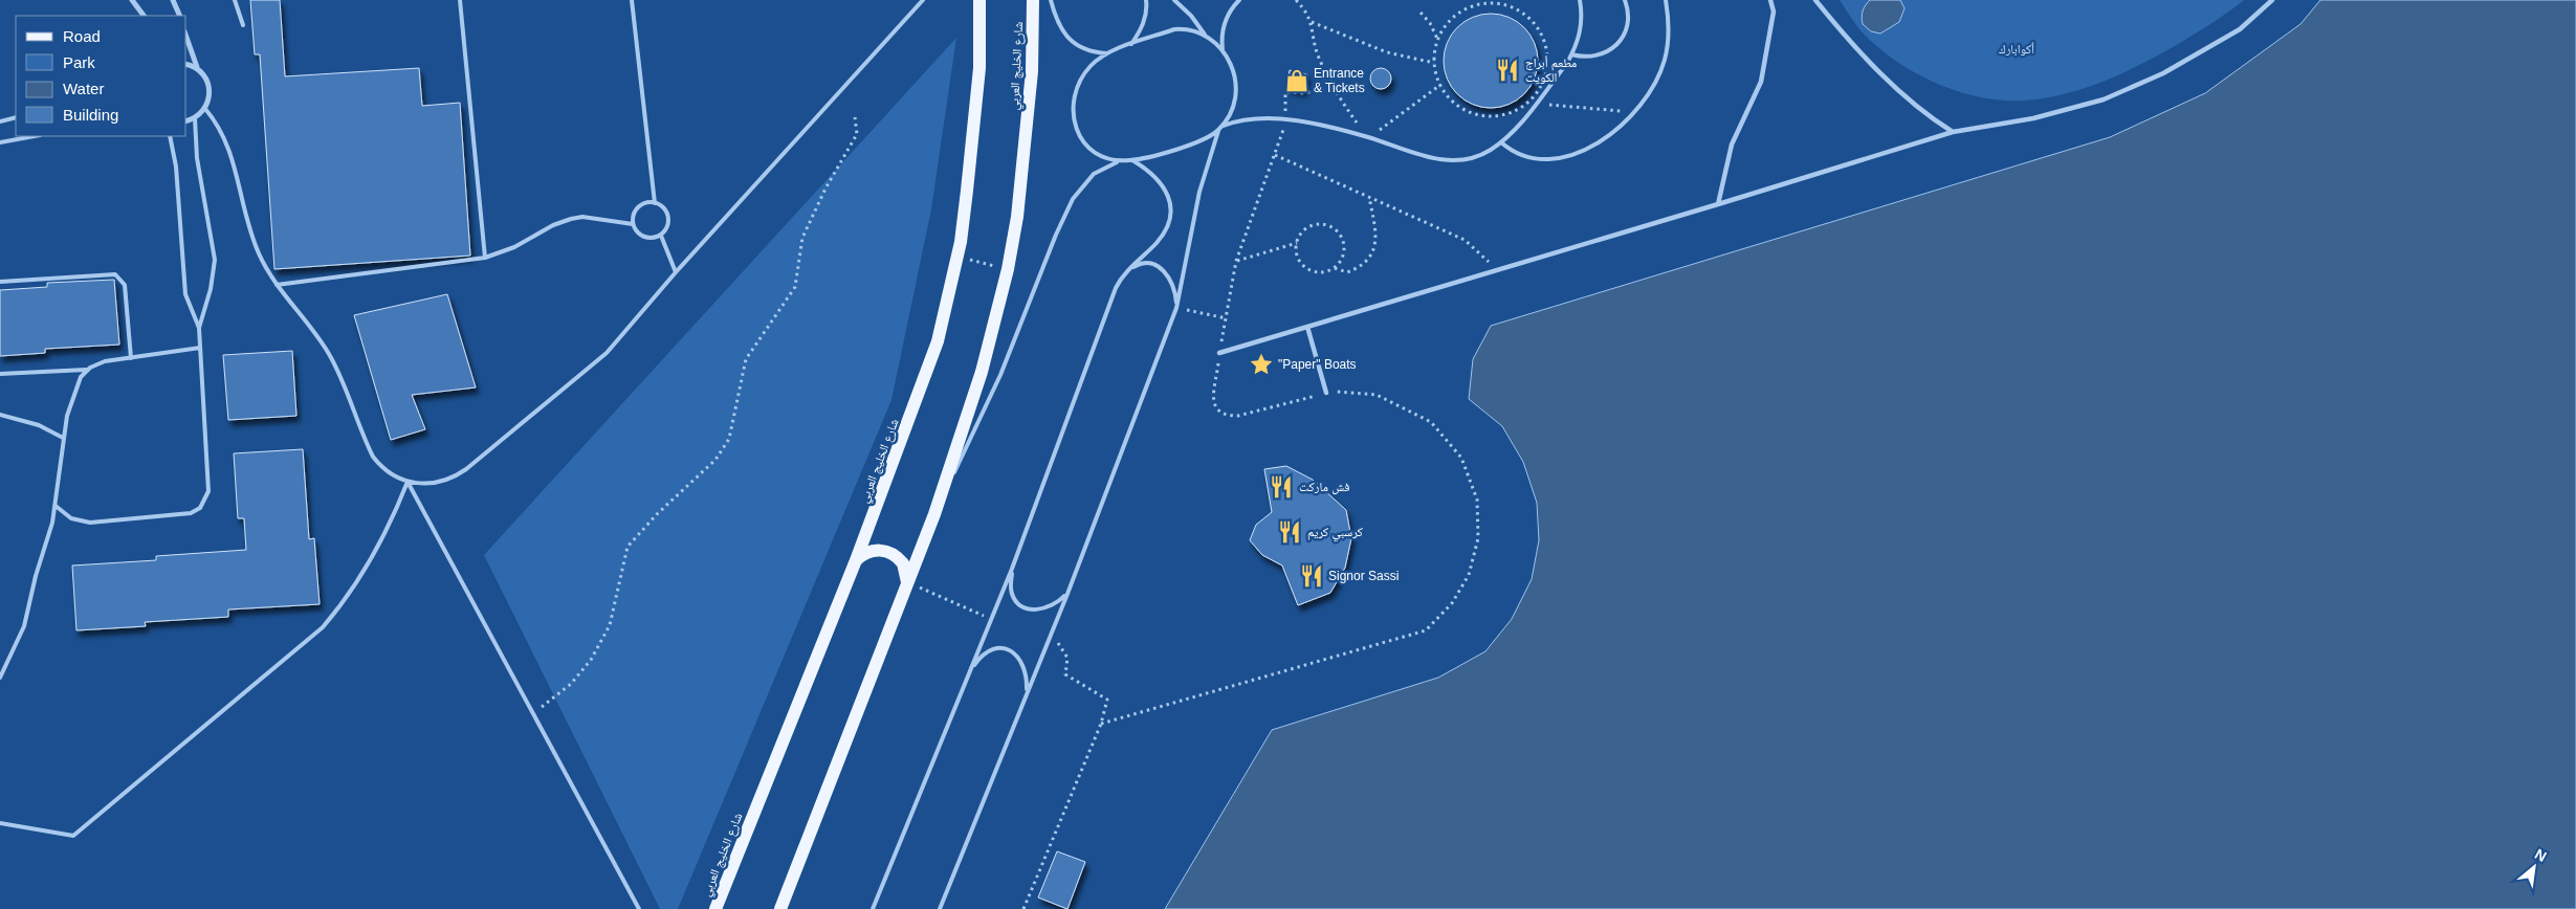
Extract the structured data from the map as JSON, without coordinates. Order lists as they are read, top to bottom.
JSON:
{
  "streets": {
    "main road": ["شارع الخليج العربي"]
  },
  "parks": ["أكوابارك"],
  "places": {
    "restaurant": [
      "مطعم أبراج الكويت",
      "فش ماركت",
      "كرسبي كريم",
      "Signor Sassi"
    ],
    "shop": ["Entrance & Tickets"],
    "place": ["\"Paper\" Boats"]
  },
  "legend": [
    "Road",
    "Park",
    "Water",
    "Building"
  ],
  "north": "top right"
}
